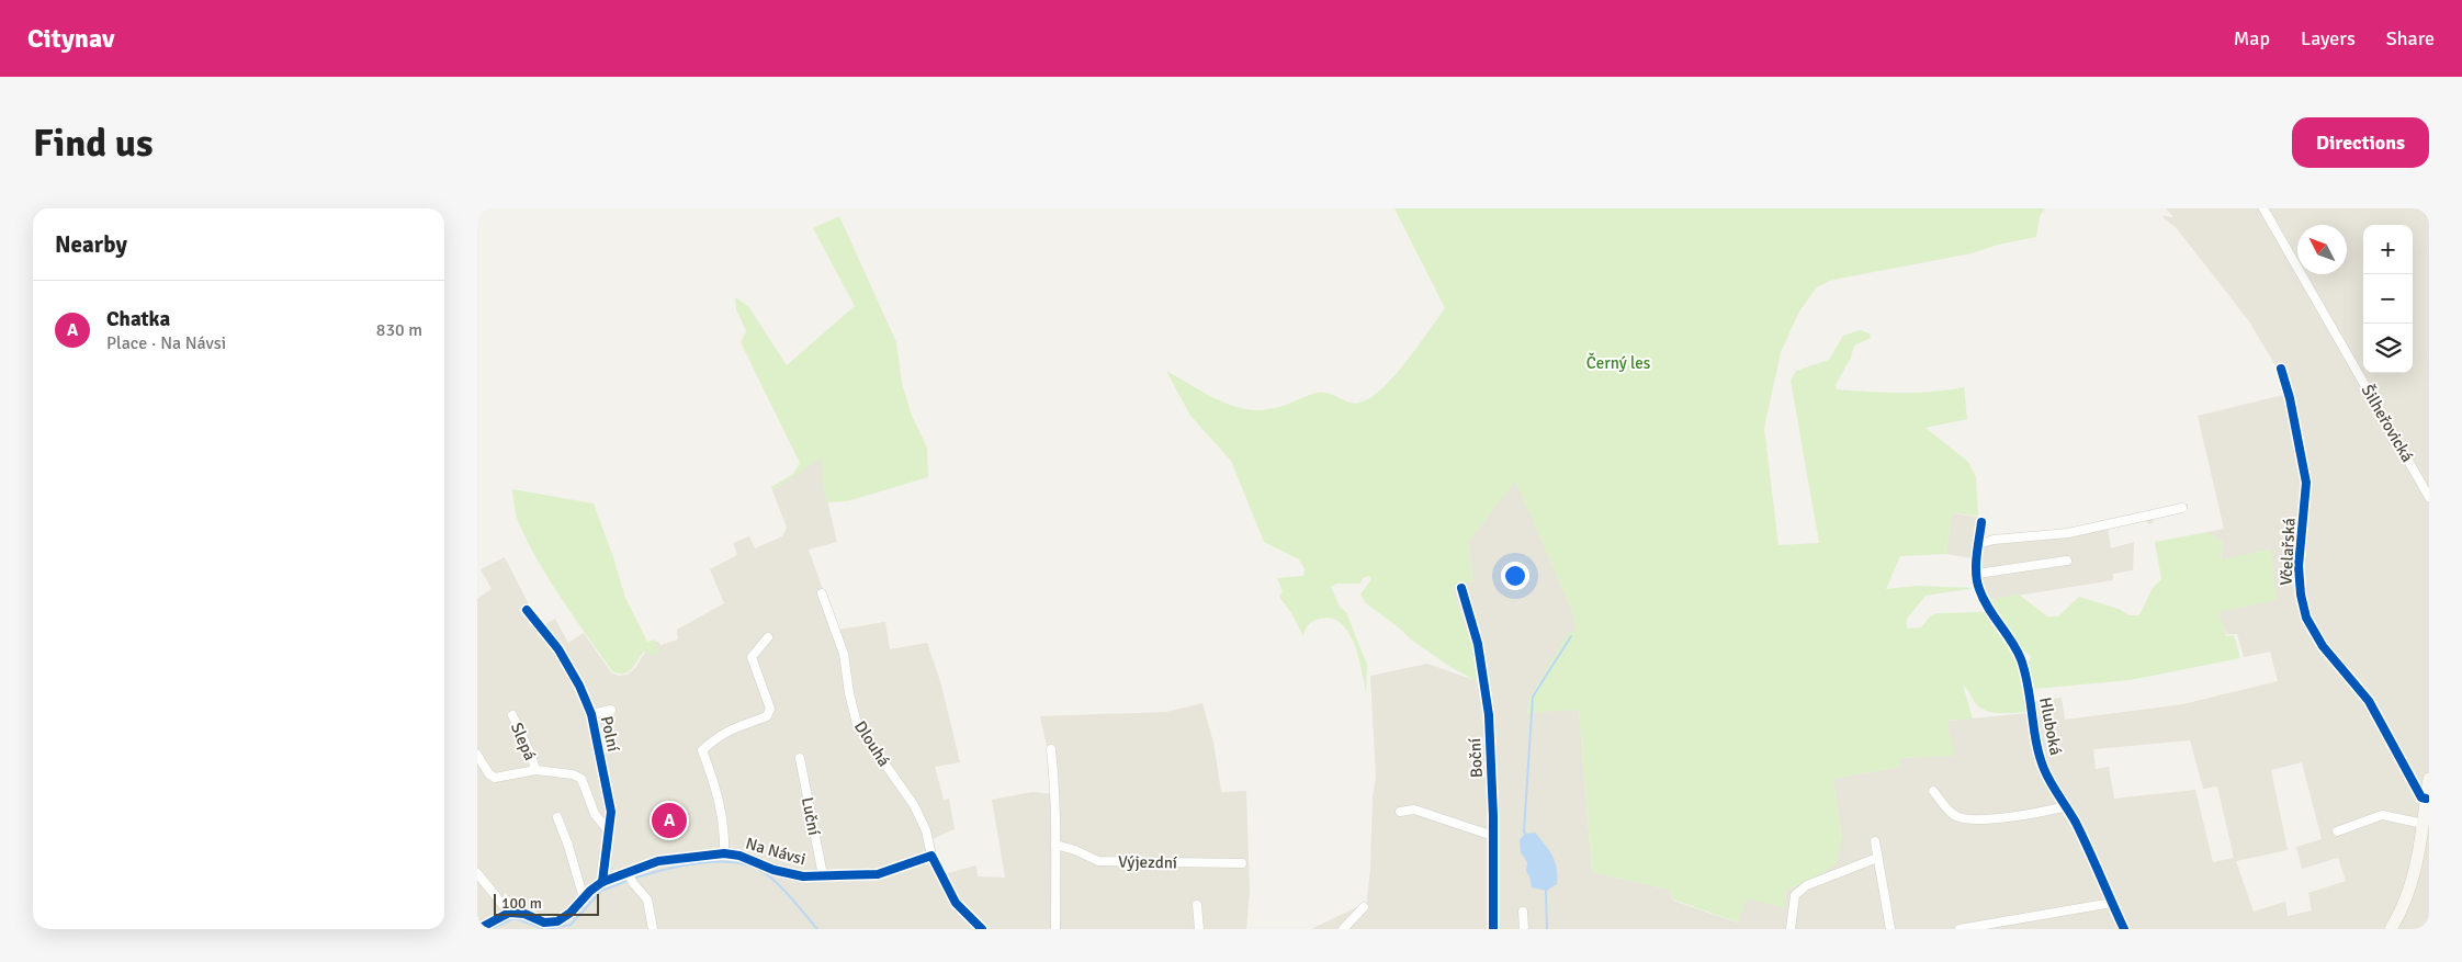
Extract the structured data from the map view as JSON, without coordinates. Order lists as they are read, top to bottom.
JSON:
{
  "streets": {
    "street": [
      "Šilheřovická",
      "Včelařská",
      "Hluboká",
      "Polní",
      "Slepá",
      "Dlouhá",
      "Boční",
      "Luční",
      "Na Návsi",
      "Výjezdní"
    ]
  },
  "crossings": [
    ["Polní", "Slepá"],
    ["Polní", "Na Návsi"],
    ["Dlouhá", "Na Návsi"],
    ["Luční", "Na Návsi"]
  ],
  "parks": ["Černý les"],
  "scale_bar": "100 m",
  "north": "top left",
  "page": {
    "header": "Citynav",
    "nav": ["Map", "Layers", "Share"],
    "buttons": "Directions",
    "title": "Find us",
    "heading": "Nearby",
    "map_buttons": ["+", "−"],
    "list": [
      {
        "mark": "A",
        "name": "Chatka",
        "note": "Place · Na Návsi",
        "value": "830 m"
      }
    ],
    "pins": "A",
    "scale": "100 m"
  }
}
